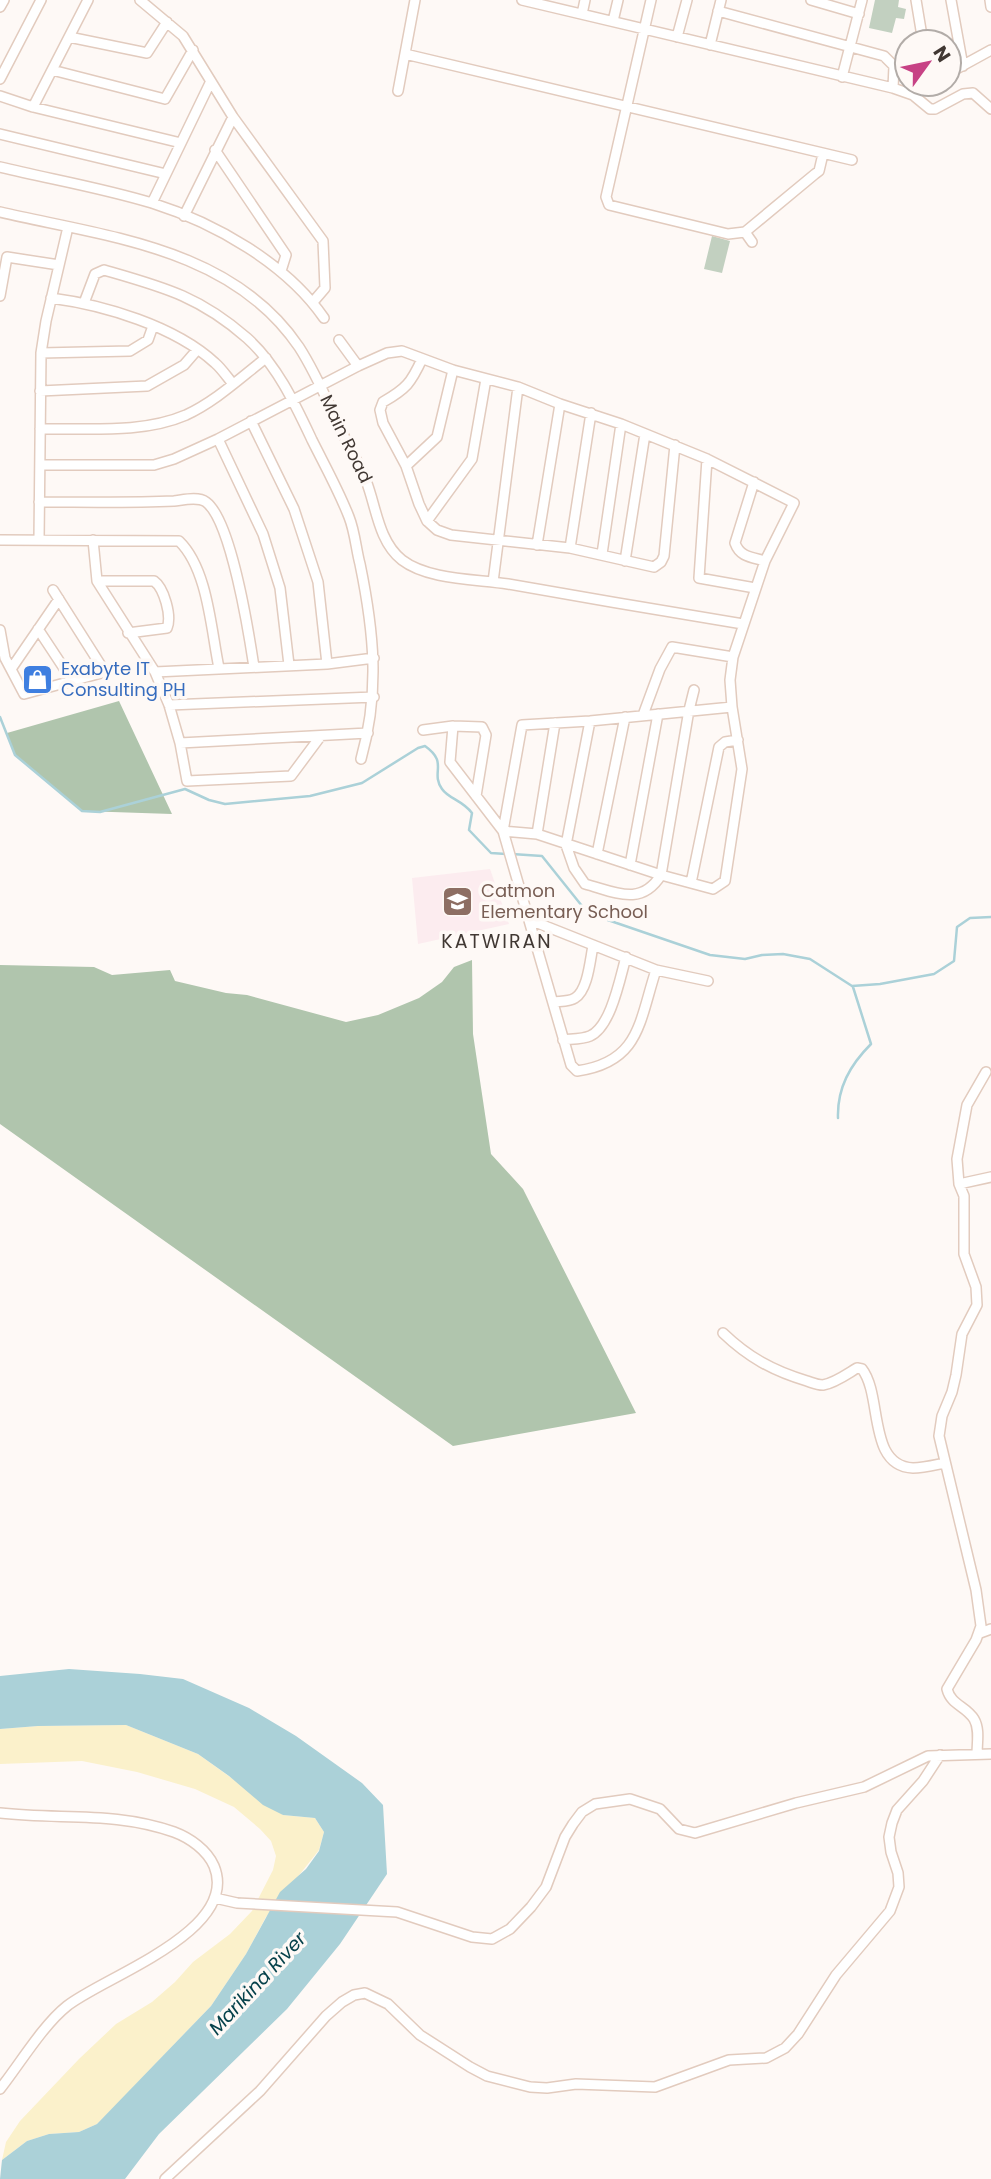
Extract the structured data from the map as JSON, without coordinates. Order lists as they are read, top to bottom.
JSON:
{
  "streets": {
    "street": ["Main Road"]
  },
  "districts": ["KATWIRAN"],
  "water": ["Marikina River"],
  "places": {
    "shop": ["Exabyte IT Consulting PH"],
    "school or university": ["Catmon Elementary School"]
  },
  "north": "top right"
}
